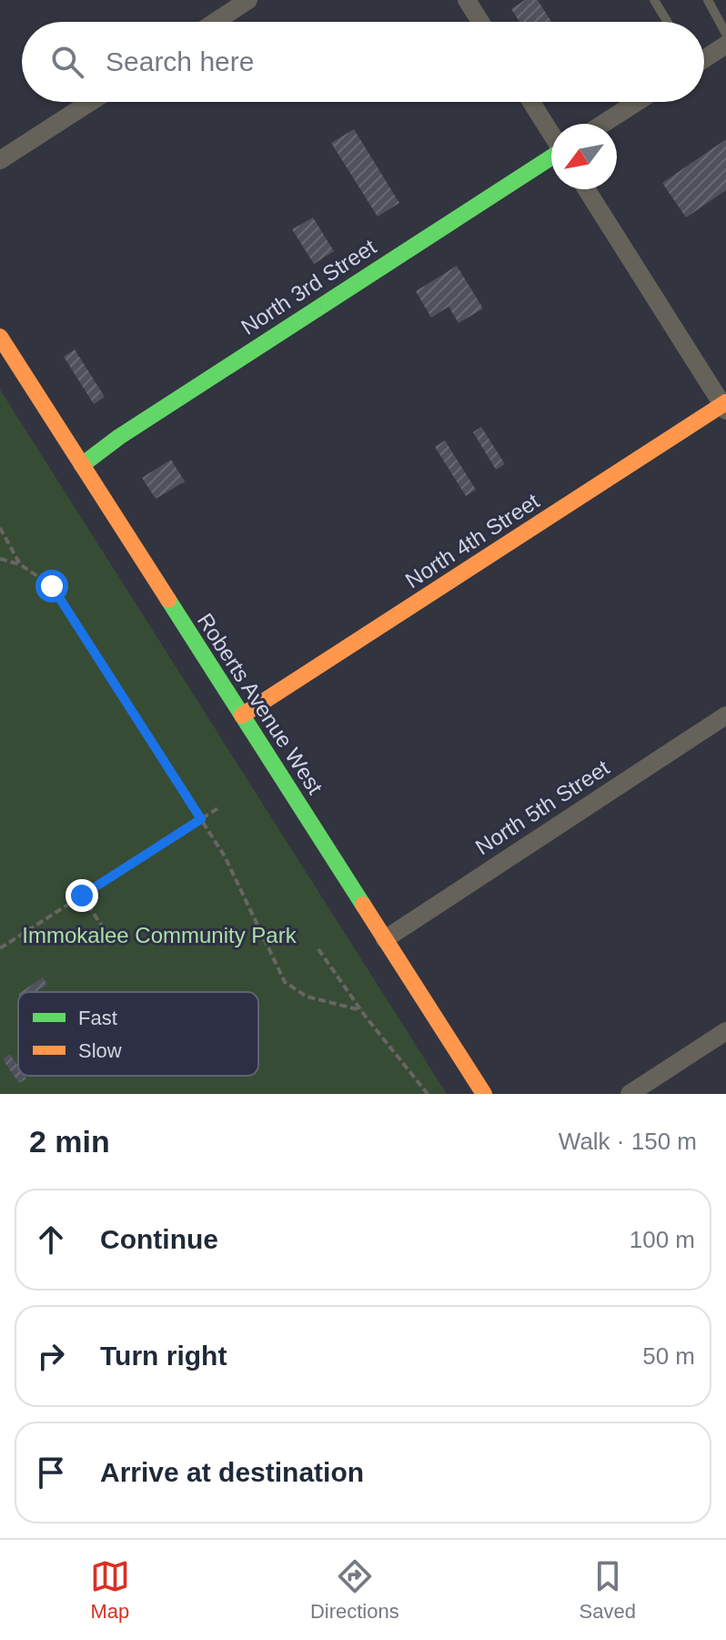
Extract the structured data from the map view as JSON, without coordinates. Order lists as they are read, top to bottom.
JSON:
{
  "streets": {
    "street": [
      "North 3rd Street",
      "North 4th Street",
      "Roberts Avenue West",
      "North 5th Street"
    ]
  },
  "crossings": [
    ["North 3rd Street", "Roberts Avenue West"],
    ["North 4th Street", "Roberts Avenue West"],
    ["Roberts Avenue West", "North 5th Street"]
  ],
  "parks": ["Immokalee Community Park"],
  "legend": ["Fast", "Slow"],
  "north": "bottom left",
  "page": {
    "search": "Search here",
    "heading": ["2 min", "Walk · 150 m"],
    "list": [
      ["Continue", "100 m"],
      ["Turn right", "50 m"],
      "Arrive at destination"
    ],
    "nav": ["Map", "Directions", "Saved"]
  }
}
